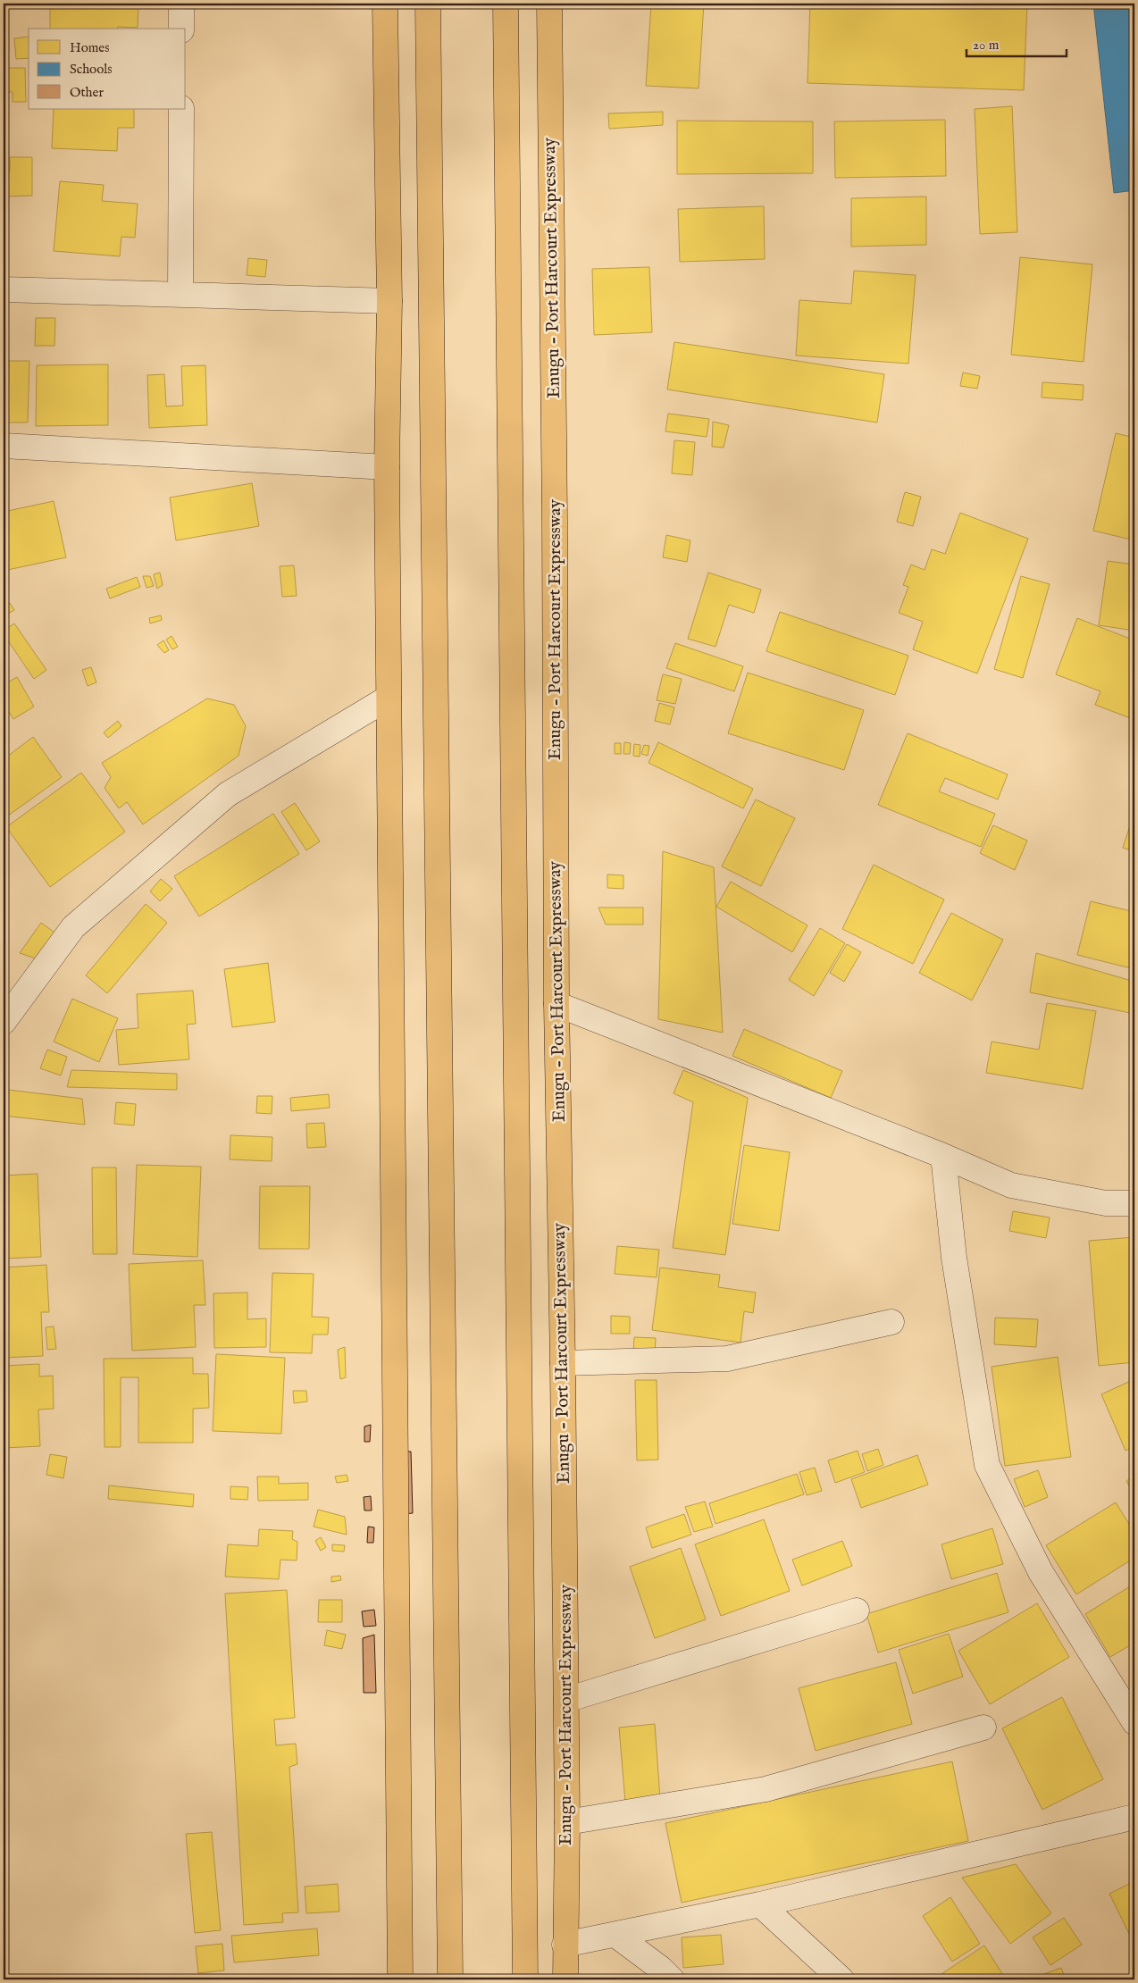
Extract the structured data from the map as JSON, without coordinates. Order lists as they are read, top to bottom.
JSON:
{
  "streets": {
    "main road": ["Enugu - Port Harcourt Expressway"]
  },
  "legend": ["Homes", "Schools", "Other"],
  "scale_bar": "20 m"
}
